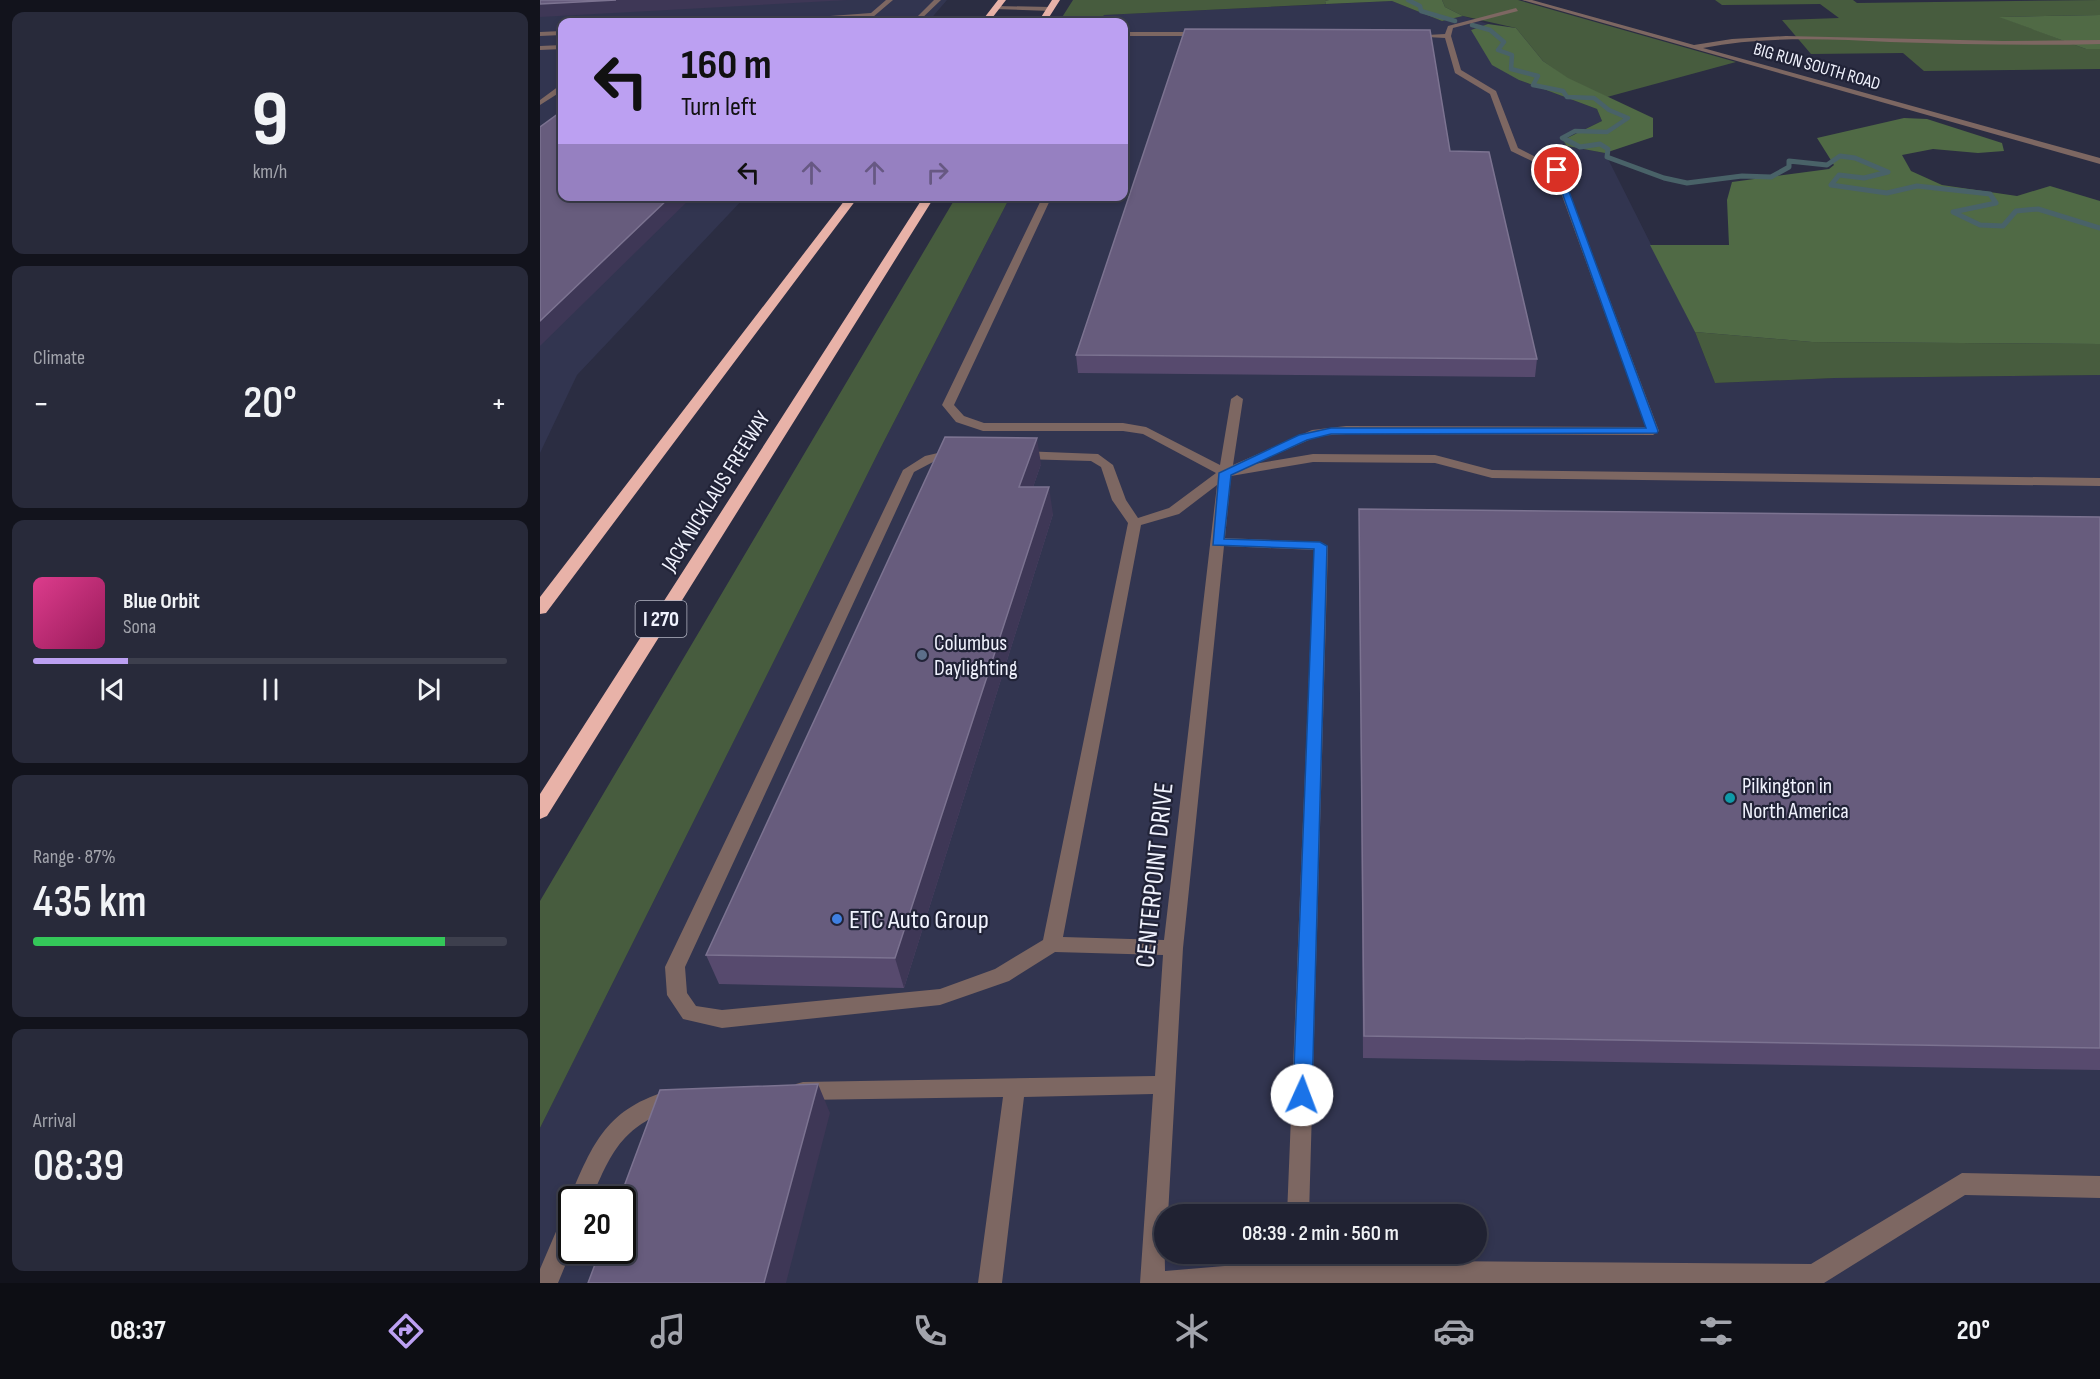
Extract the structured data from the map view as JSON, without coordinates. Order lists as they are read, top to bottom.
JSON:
{
  "streets": {
    "highway": ["JACK NICKLAUS FREEWAY", "I 270"],
    "street": ["BIG RUN SOUTH ROAD", "CENTERPOINT DRIVE"]
  },
  "places": ["Columbus Daylighting", "Pilkington in North America", "ETC Auto Group"],
  "page": {
    "tile": [
      ["9", "km/h"],
      "Climate",
      ["Range · 87%", "435 km"],
      ["Arrival", "08:39"]
    ],
    "turn": ["160 m", "Turn left"],
    "heat": ["−", "20°", "+"],
    "song": ["Blue Orbit", "Sona"],
    "limit": "20",
    "trip": "08:39 · 2 min · 560 m",
    "tabs": ["08:37", "20°"]
  }
}
